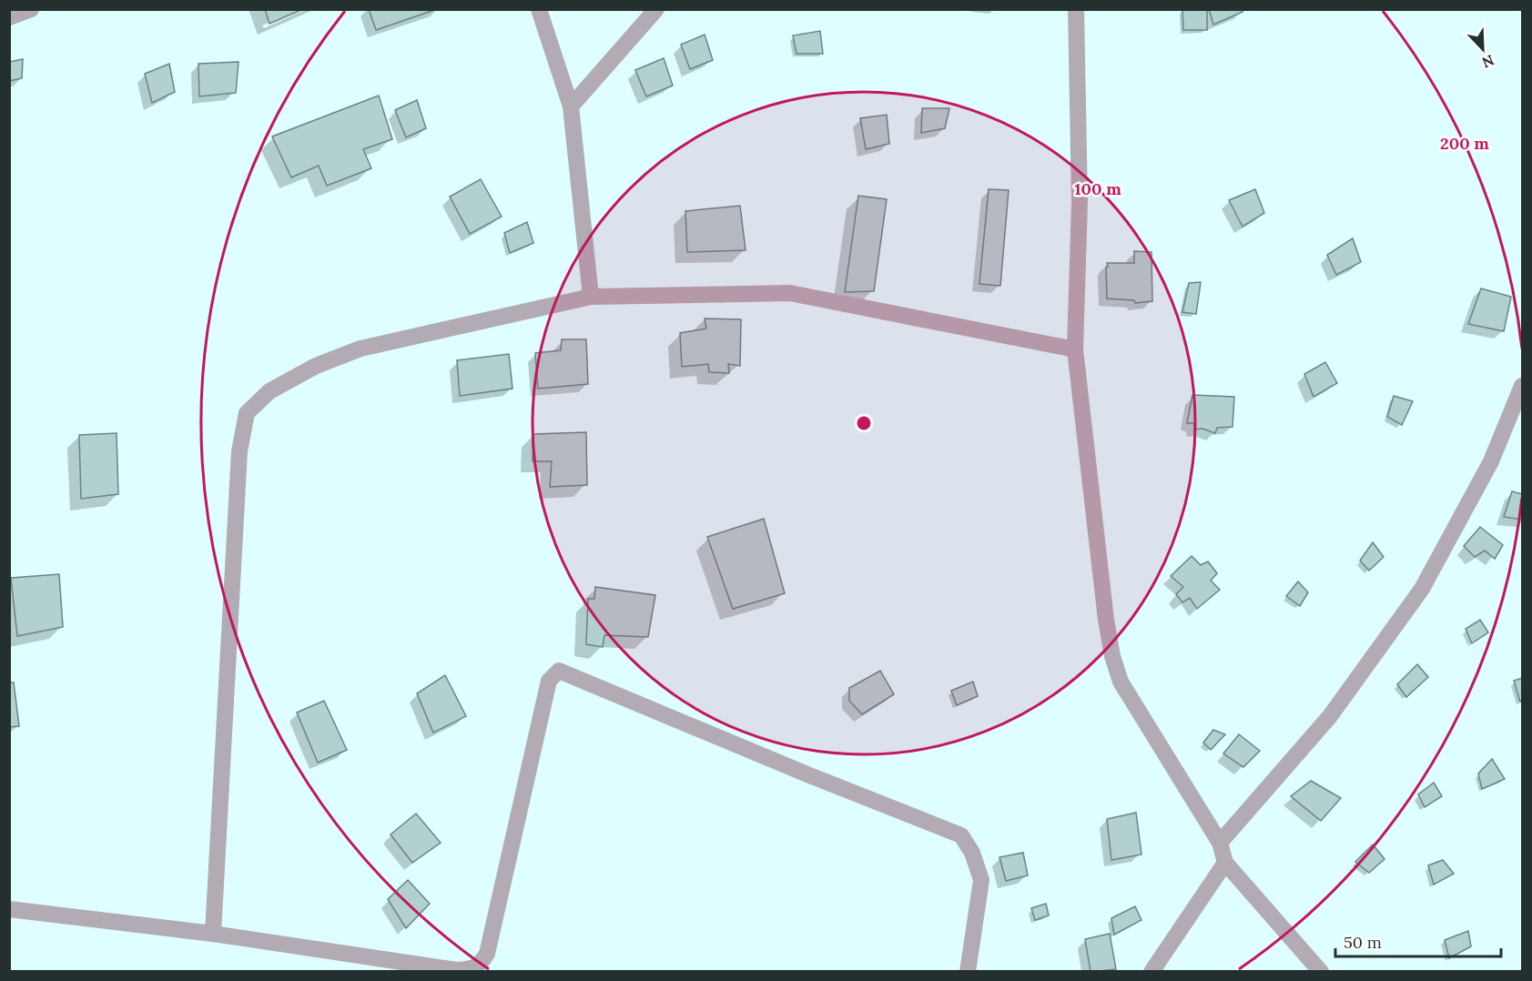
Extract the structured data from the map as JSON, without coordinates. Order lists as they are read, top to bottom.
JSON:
{
  "scale_bar": "50 m",
  "north": "bottom right",
  "rings": ["200 m", "100 m"]
}
